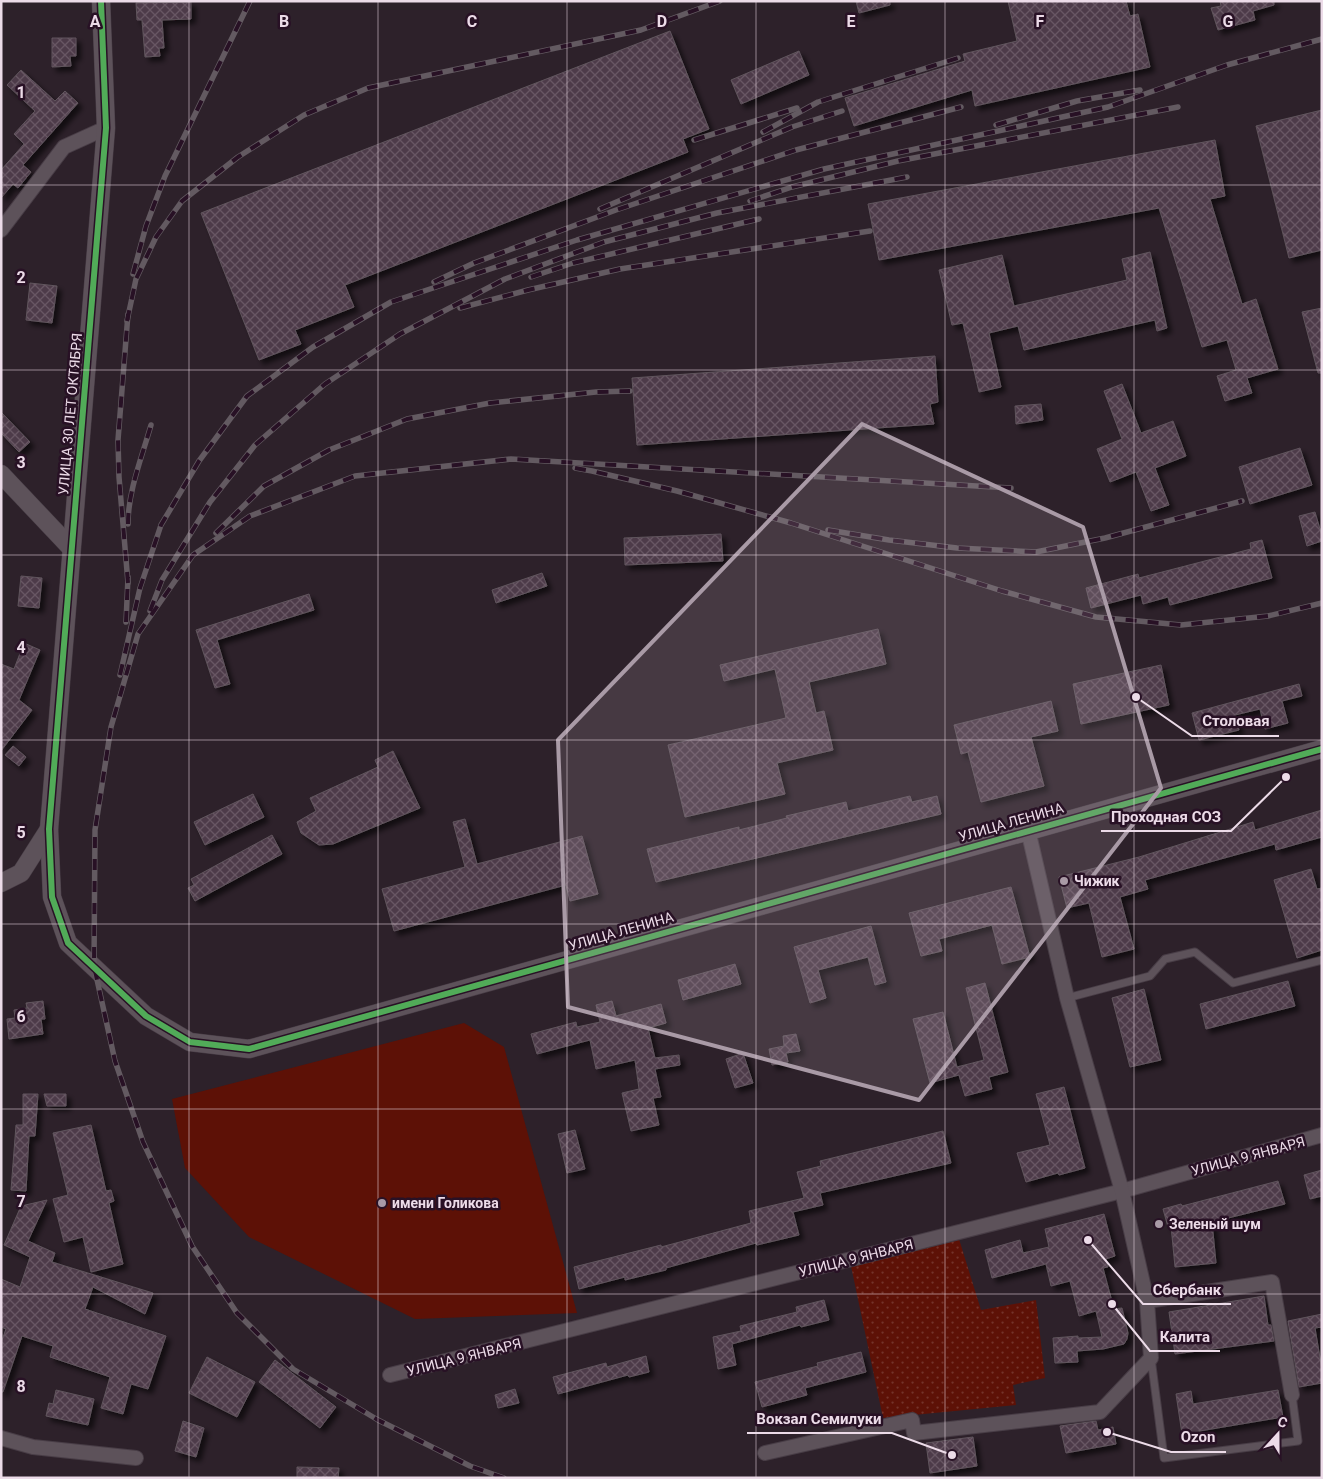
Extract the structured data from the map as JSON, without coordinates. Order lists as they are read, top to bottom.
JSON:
{
  "streets": {
    "street": ["УЛИЦА 30 ЛЕТ ОКТЯБРЯ", "УЛИЦА ЛЕНИНА", "УЛИЦА 9 ЯНВАРЯ"]
  },
  "crossings": [
    ["УЛИЦА 30 ЛЕТ ОКТЯБРЯ", "УЛИЦА ЛЕНИНА"]
  ],
  "places": [
    "Столовая",
    "Проходная СОЗ",
    "Чижик",
    "имени Голикова",
    "Зеленый шум",
    "Сбербанк",
    "Калита",
    "Ozon",
    "Вокзал Семилуки"
  ],
  "north": "top",
  "grid": {
    "columns": [
      "A",
      "B",
      "C",
      "D",
      "E",
      "F",
      "G"
    ],
    "rows": [
      "1",
      "2",
      "3",
      "4",
      "5",
      "6",
      "7",
      "8"
    ]
  }
}
